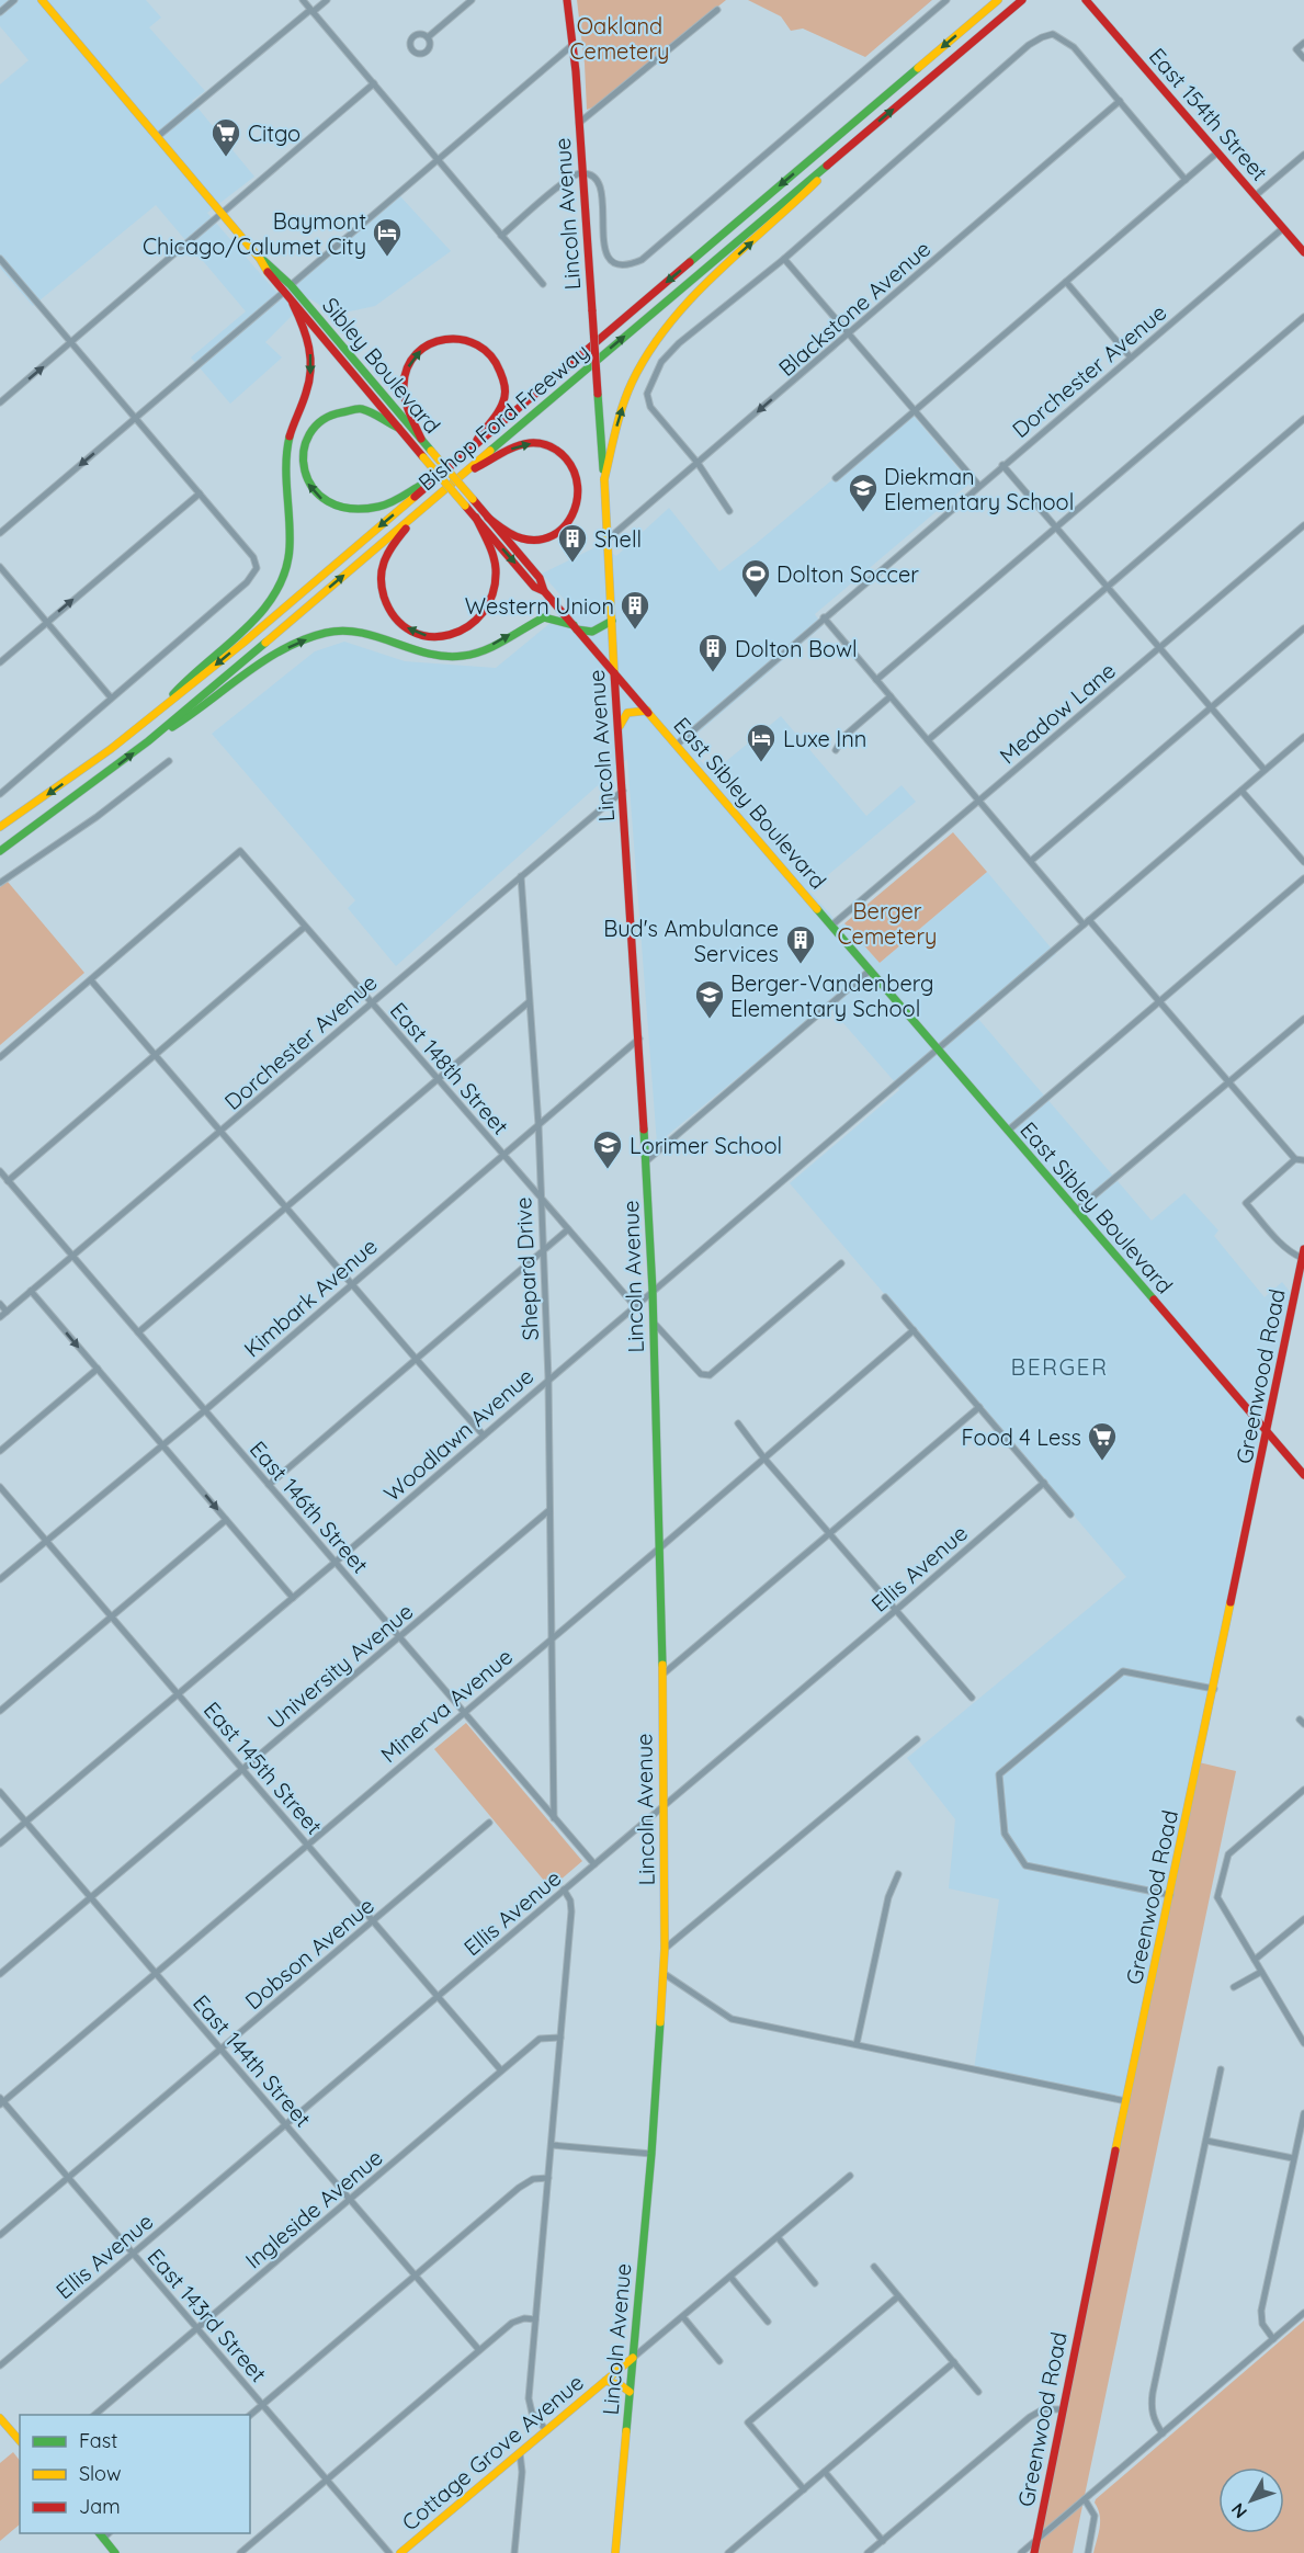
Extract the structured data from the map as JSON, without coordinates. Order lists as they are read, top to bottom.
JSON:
{
  "streets": {
    "main road": [
      "East 154th Street",
      "Lincoln Avenue",
      "Sibley Boulevard",
      "Bishop Ford Freeway",
      "East Sibley Boulevard",
      "Greenwood Road",
      "Cottage Grove Avenue"
    ],
    "street": [
      "Blackstone Avenue",
      "Dorchester Avenue",
      "Meadow Lane",
      "East 148th Street",
      "Shepard Drive",
      "Kimbark Avenue",
      "Woodlawn Avenue",
      "East 146th Street",
      "Ellis Avenue",
      "University Avenue",
      "Minerva Avenue",
      "East 145th Street",
      "Dobson Avenue",
      "East 144th Street",
      "Ingleside Avenue",
      "East 143rd Street"
    ]
  },
  "crossings": [
    ["East 154th Street", "Dorchester Avenue"],
    ["Lincoln Avenue", "Blackstone Avenue"],
    ["Lincoln Avenue", "Dorchester Avenue"],
    ["Lincoln Avenue", "East Sibley Boulevard"],
    ["Lincoln Avenue", "Kimbark Avenue"],
    ["Lincoln Avenue", "Woodlawn Avenue"],
    ["Lincoln Avenue", "Ellis Avenue"],
    ["Lincoln Avenue", "Minerva Avenue"],
    ["Lincoln Avenue", "Cottage Grove Avenue"],
    ["Sibley Boulevard", "East Sibley Boulevard"],
    ["Dorchester Avenue", "East Sibley Boulevard"],
    ["Dorchester Avenue", "East 148th Street"],
    ["Dorchester Avenue", "Shepard Drive"],
    ["Dorchester Avenue", "East 146th Street"],
    ["Meadow Lane", "East Sibley Boulevard"],
    ["East Sibley Boulevard", "Greenwood Road"],
    ["East Sibley Boulevard", "Woodlawn Avenue"],
    ["East 148th Street", "Shepard Drive"],
    ["East 148th Street", "Kimbark Avenue"],
    ["East 148th Street", "Woodlawn Avenue"],
    ["Shepard Drive", "Kimbark Avenue"],
    ["Shepard Drive", "Woodlawn Avenue"],
    ["Shepard Drive", "East 146th Street"],
    ["Shepard Drive", "University Avenue"],
    ["Shepard Drive", "Minerva Avenue"],
    ["Kimbark Avenue", "East 146th Street"],
    ["Kimbark Avenue", "East 145th Street"],
    ["Woodlawn Avenue", "East 146th Street"],
    ["Woodlawn Avenue", "East 145th Street"],
    ["Woodlawn Avenue", "East 144th Street"],
    ["East 146th Street", "Ellis Avenue"],
    ["East 146th Street", "University Avenue"],
    ["East 146th Street", "Minerva Avenue"],
    ["Ellis Avenue", "East 145th Street"],
    ["Ellis Avenue", "East 144th Street"],
    ["Ellis Avenue", "East 143rd Street"],
    ["University Avenue", "East 145th Street"],
    ["University Avenue", "East 144th Street"],
    ["Minerva Avenue", "East 145th Street"],
    ["Minerva Avenue", "East 144th Street"],
    ["Minerva Avenue", "East 143rd Street"],
    ["East 145th Street", "Dobson Avenue"],
    ["East 145th Street", "Ingleside Avenue"],
    ["Dobson Avenue", "East 144th Street"],
    ["Dobson Avenue", "East 143rd Street"],
    ["East 144th Street", "Ingleside Avenue"],
    ["Ingleside Avenue", "East 143rd Street"]
  ],
  "districts": ["BERGER"],
  "parks": ["Oakland Cemetery", "Berger Cemetery"],
  "places": {
    "supermarket": ["Citgo", "Food 4 Less"],
    "hotel": ["Baymont Chicago/Calumet City", "Luxe Inn"],
    "school or university": ["Diekman Elementary School", "Berger-Vandenberg Elementary School", "Lorimer School"],
    "building": [
      "Shell",
      "Western Union",
      "Dolton Bowl",
      "Bud's Ambulance Services"
    ],
    "sports": ["Dolton Soccer"]
  },
  "legend": ["Fast", "Slow", "Jam"],
  "north": "bottom left"
}
